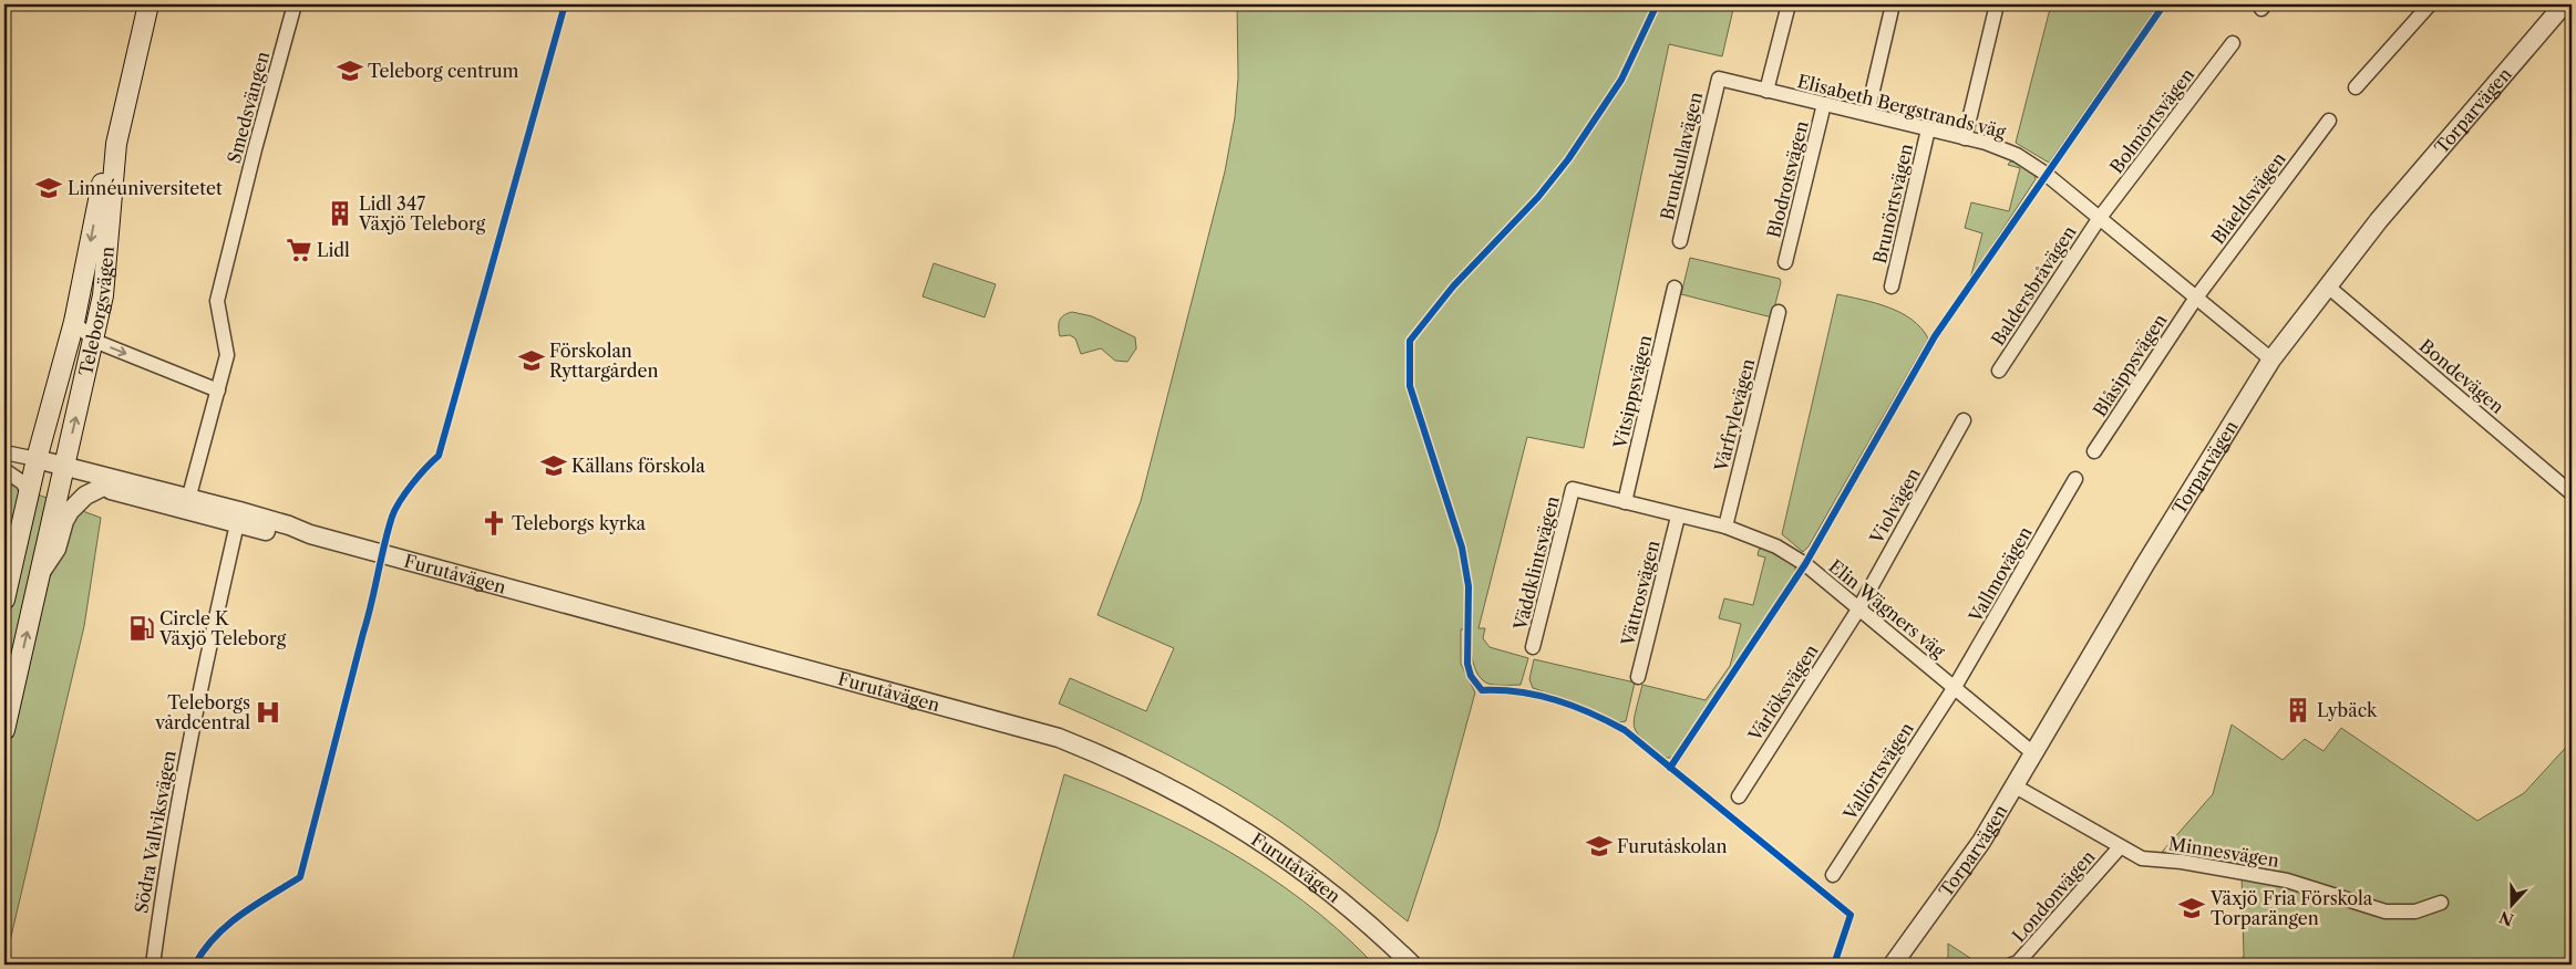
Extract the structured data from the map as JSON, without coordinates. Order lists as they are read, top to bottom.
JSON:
{
  "streets": {
    "main road": ["Teleborgsvägen"],
    "street": [
      "Elisabeth Bergstrands väg",
      "Smedsvängen",
      "Torparvägen",
      "Bolmörtsvägen",
      "Brunkullavägen",
      "Blodrotsvägen",
      "Blåeldsvägen",
      "Brunörtsvägen",
      "Baldersbråvägen",
      "Blåsippsvägen",
      "Bondevägen",
      "Vitsippsvägen",
      "Vårfrylevägen",
      "Violvägen",
      "Väddklintsvägen",
      "Furutåvägen",
      "Vallmovägen",
      "Vättrosvägen",
      "Elin Wägners väg",
      "Vårlöksvägen",
      "Vallörtsvägen",
      "Södra Vallviksvägen",
      "Minnesvägen",
      "Londonvägen"
    ]
  },
  "crossings": [
    ["Elisabeth Bergstrands väg", "Torparvägen"],
    ["Elisabeth Bergstrands väg", "Bolmörtsvägen"],
    ["Elisabeth Bergstrands väg", "Brunkullavägen"],
    ["Elisabeth Bergstrands väg", "Blodrotsvägen"],
    ["Elisabeth Bergstrands väg", "Blåeldsvägen"],
    ["Elisabeth Bergstrands väg", "Brunörtsvägen"],
    ["Elisabeth Bergstrands väg", "Baldersbråvägen"],
    ["Elisabeth Bergstrands väg", "Blåsippsvägen"],
    ["Smedsvängen", "Furutåvägen"],
    ["Torparvägen", "Bondevägen"],
    ["Torparvägen", "Elin Wägners väg"],
    ["Torparvägen", "Minnesvägen"],
    ["Bolmörtsvägen", "Baldersbråvägen"],
    ["Blåeldsvägen", "Blåsippsvägen"],
    ["Teleborgsvägen", "Furutåvägen"],
    ["Vitsippsvägen", "Elin Wägners väg"],
    ["Vårfrylevägen", "Elin Wägners väg"],
    ["Violvägen", "Elin Wägners väg"],
    ["Violvägen", "Vårlöksvägen"],
    ["Väddklintsvägen", "Elin Wägners väg"],
    ["Furutåvägen", "Södra Vallviksvägen"],
    ["Vallmovägen", "Elin Wägners väg"],
    ["Vallmovägen", "Vallörtsvägen"],
    ["Vättrosvägen", "Elin Wägners väg"],
    ["Elin Wägners väg", "Vårlöksvägen"],
    ["Elin Wägners väg", "Vallörtsvägen"],
    ["Minnesvägen", "Londonvägen"]
  ],
  "places": {
    "school or university": [
      "Teleborg centrum",
      "Linnéuniversitetet",
      "Förskolan Ryttargården",
      "Källans förskola",
      "Furutåskolan",
      "Växjö Fria Förskola Torparängen"
    ],
    "building": ["Lidl 347 Växjö Teleborg", "Lybäck"],
    "supermarket": ["Lidl"],
    "church": ["Teleborgs kyrka"],
    "fuel station": ["Circle K Växjö Teleborg"],
    "hospital": ["Teleborgs vårdcentral"]
  },
  "north": "bottom"
}
